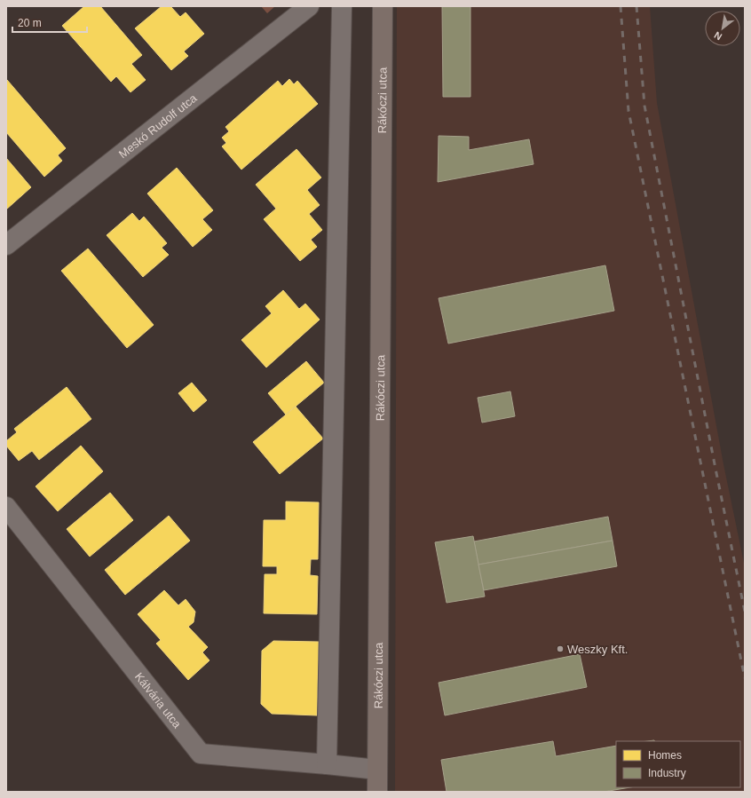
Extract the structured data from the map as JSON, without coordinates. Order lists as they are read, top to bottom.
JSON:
{
  "streets": {
    "main road": ["Rákóczi utca"],
    "street": ["Meskó Rudolf utca", "Kálvária utca"]
  },
  "crossings": [
    ["Rákóczi utca", "Kálvária utca"]
  ],
  "places": ["Weszky Kft."],
  "legend": ["Homes", "Industry"],
  "scale_bar": "20 m",
  "north": "bottom left"
}
